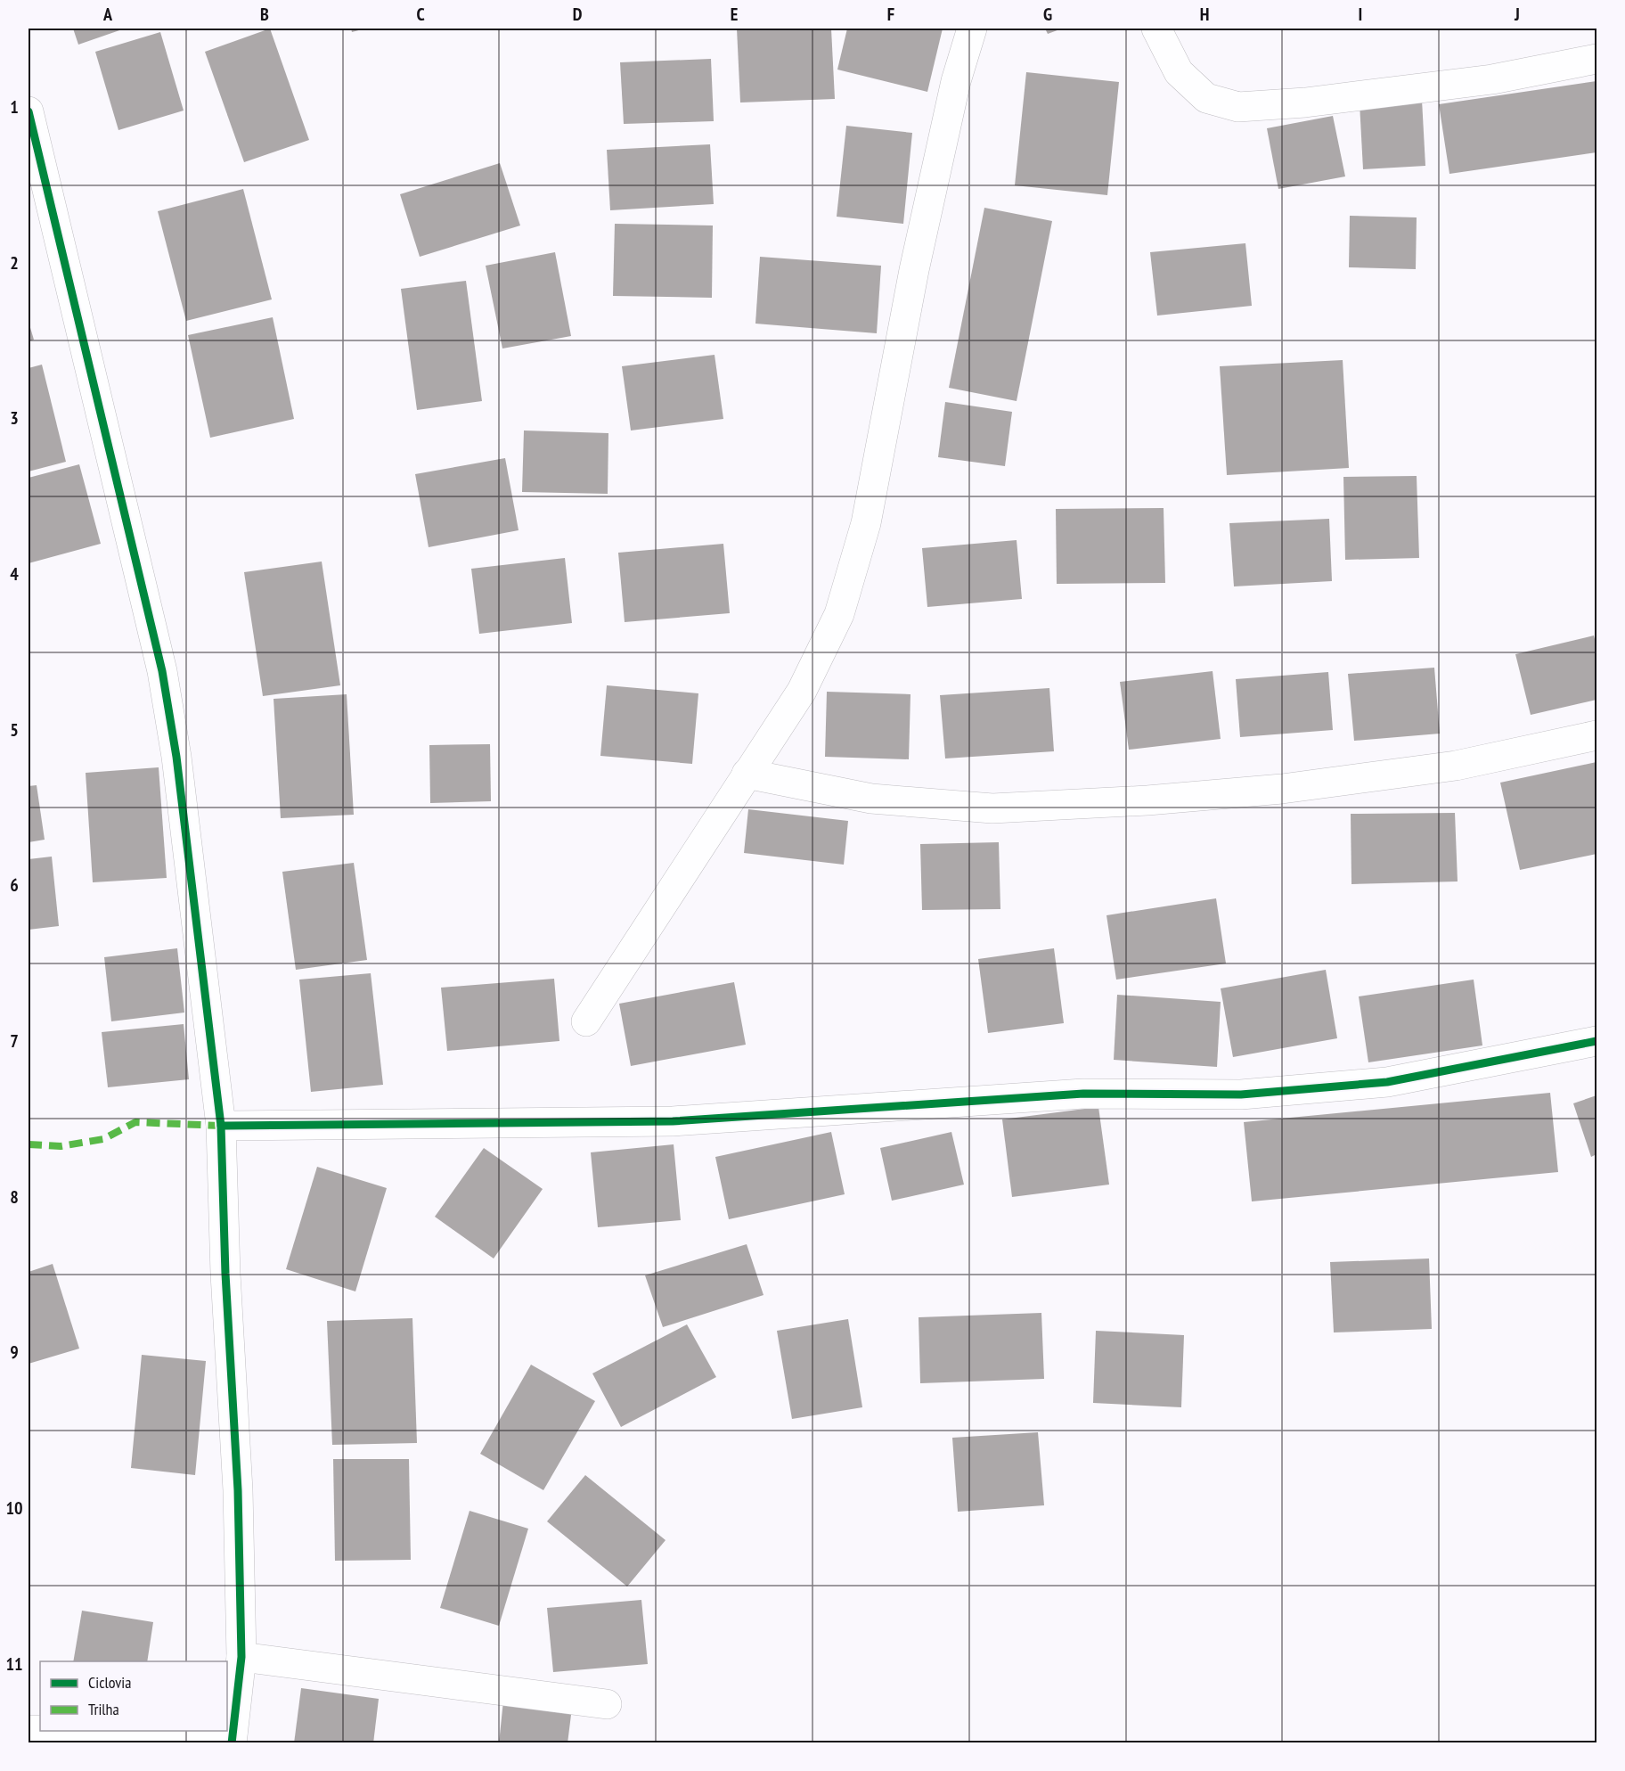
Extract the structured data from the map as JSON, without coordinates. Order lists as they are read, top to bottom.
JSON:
{
  "legend": ["Ciclovia", "Trilha"],
  "grid": {
    "columns": [
      "A",
      "B",
      "C",
      "D",
      "E",
      "F",
      "G",
      "H",
      "I",
      "J"
    ],
    "rows": [
      "1",
      "2",
      "3",
      "4",
      "5",
      "6",
      "7",
      "8",
      "9",
      "10",
      "11"
    ]
  }
}
